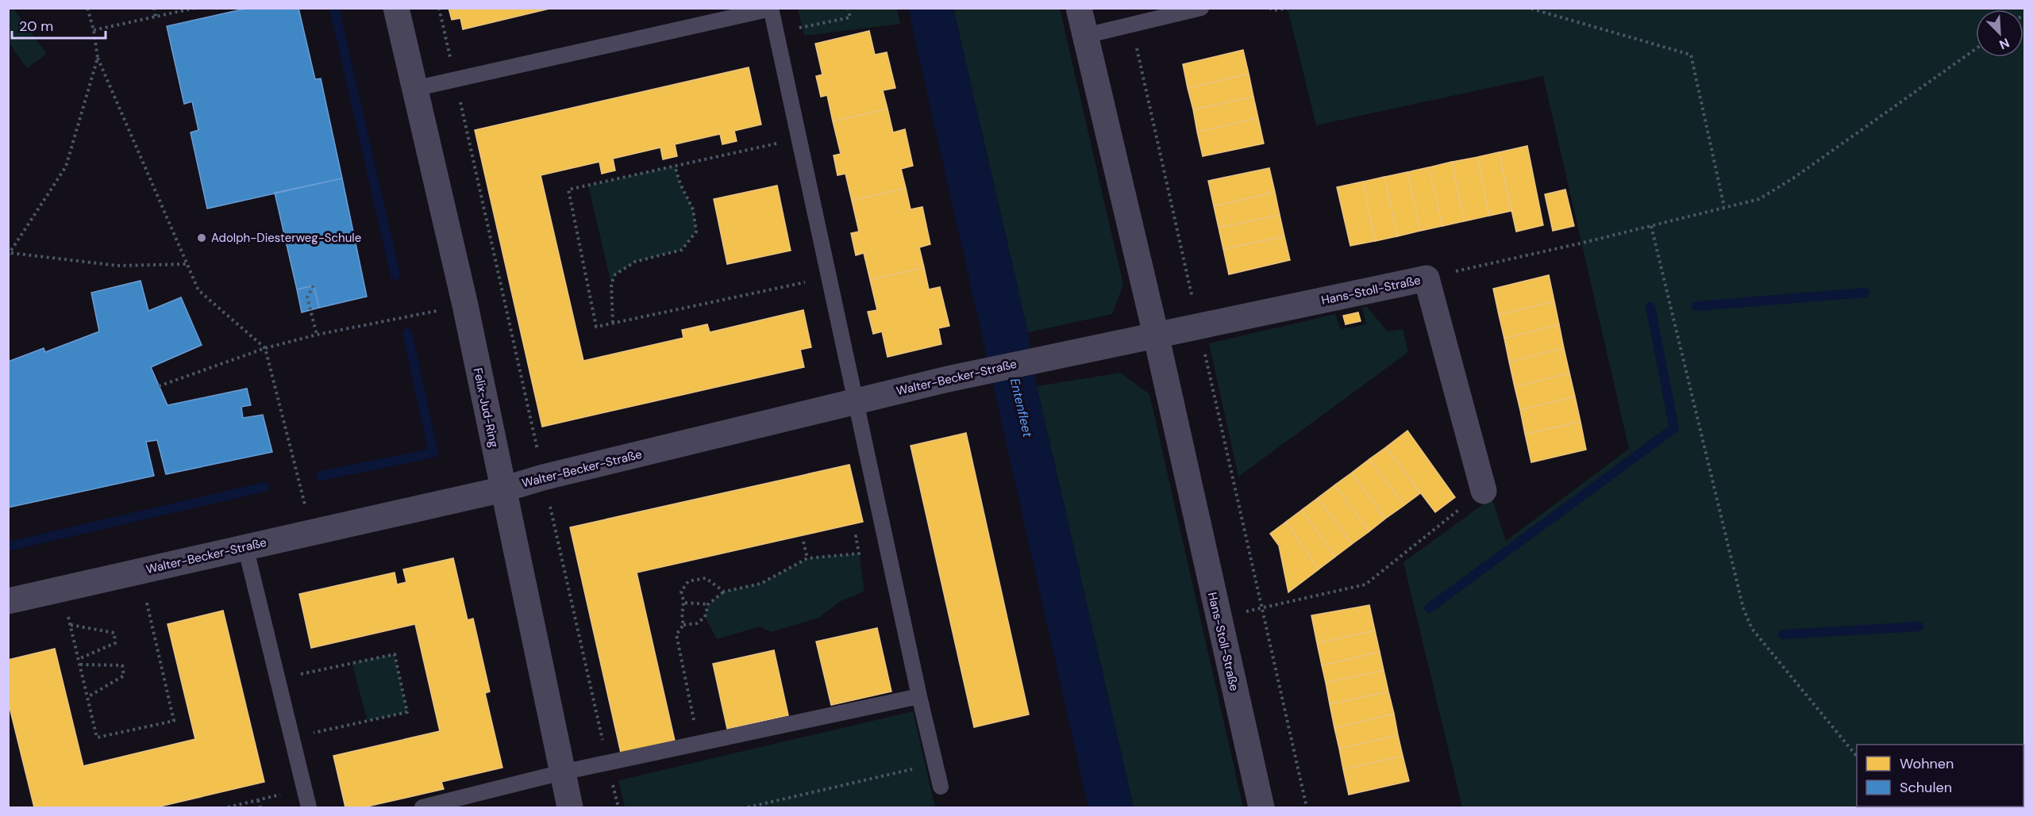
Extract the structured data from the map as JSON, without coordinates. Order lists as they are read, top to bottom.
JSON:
{
  "streets": {
    "street": ["Hans-Stoll-Straße", "Walter-Becker-Straße", "Felix-Jud-Ring"]
  },
  "crossings": [
    ["Hans-Stoll-Straße", "Walter-Becker-Straße"],
    ["Walter-Becker-Straße", "Felix-Jud-Ring"]
  ],
  "water": ["Entenfleet"],
  "places": ["Adolph-Diesterweg-Schule"],
  "legend": ["Wohnen", "Schulen"],
  "scale_bar": "20 m",
  "north": "bottom right"
}
